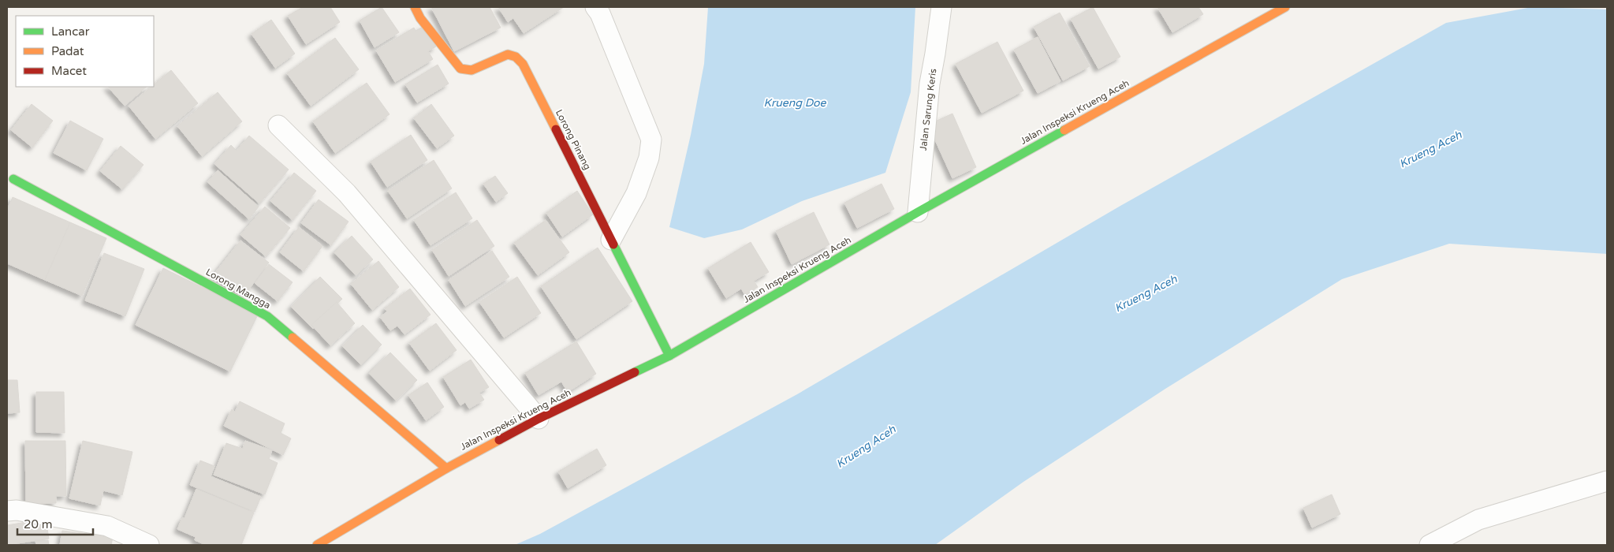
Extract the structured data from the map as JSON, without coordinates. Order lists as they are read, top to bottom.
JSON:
{
  "streets": {
    "street": [
      "Jalan Sarung Keris",
      "Jalan Inspeksi Krueng Aceh",
      "Lorong Pinang",
      "Lorong Mangga"
    ]
  },
  "crossings": [
    ["Jalan Sarung Keris", "Jalan Inspeksi Krueng Aceh"],
    ["Jalan Inspeksi Krueng Aceh", "Lorong Pinang"],
    ["Jalan Inspeksi Krueng Aceh", "Lorong Mangga"]
  ],
  "water": ["Krueng Doe", "Krueng Aceh"],
  "legend": ["Lancar", "Padat", "Macet"],
  "scale_bar": "20 m"
}
